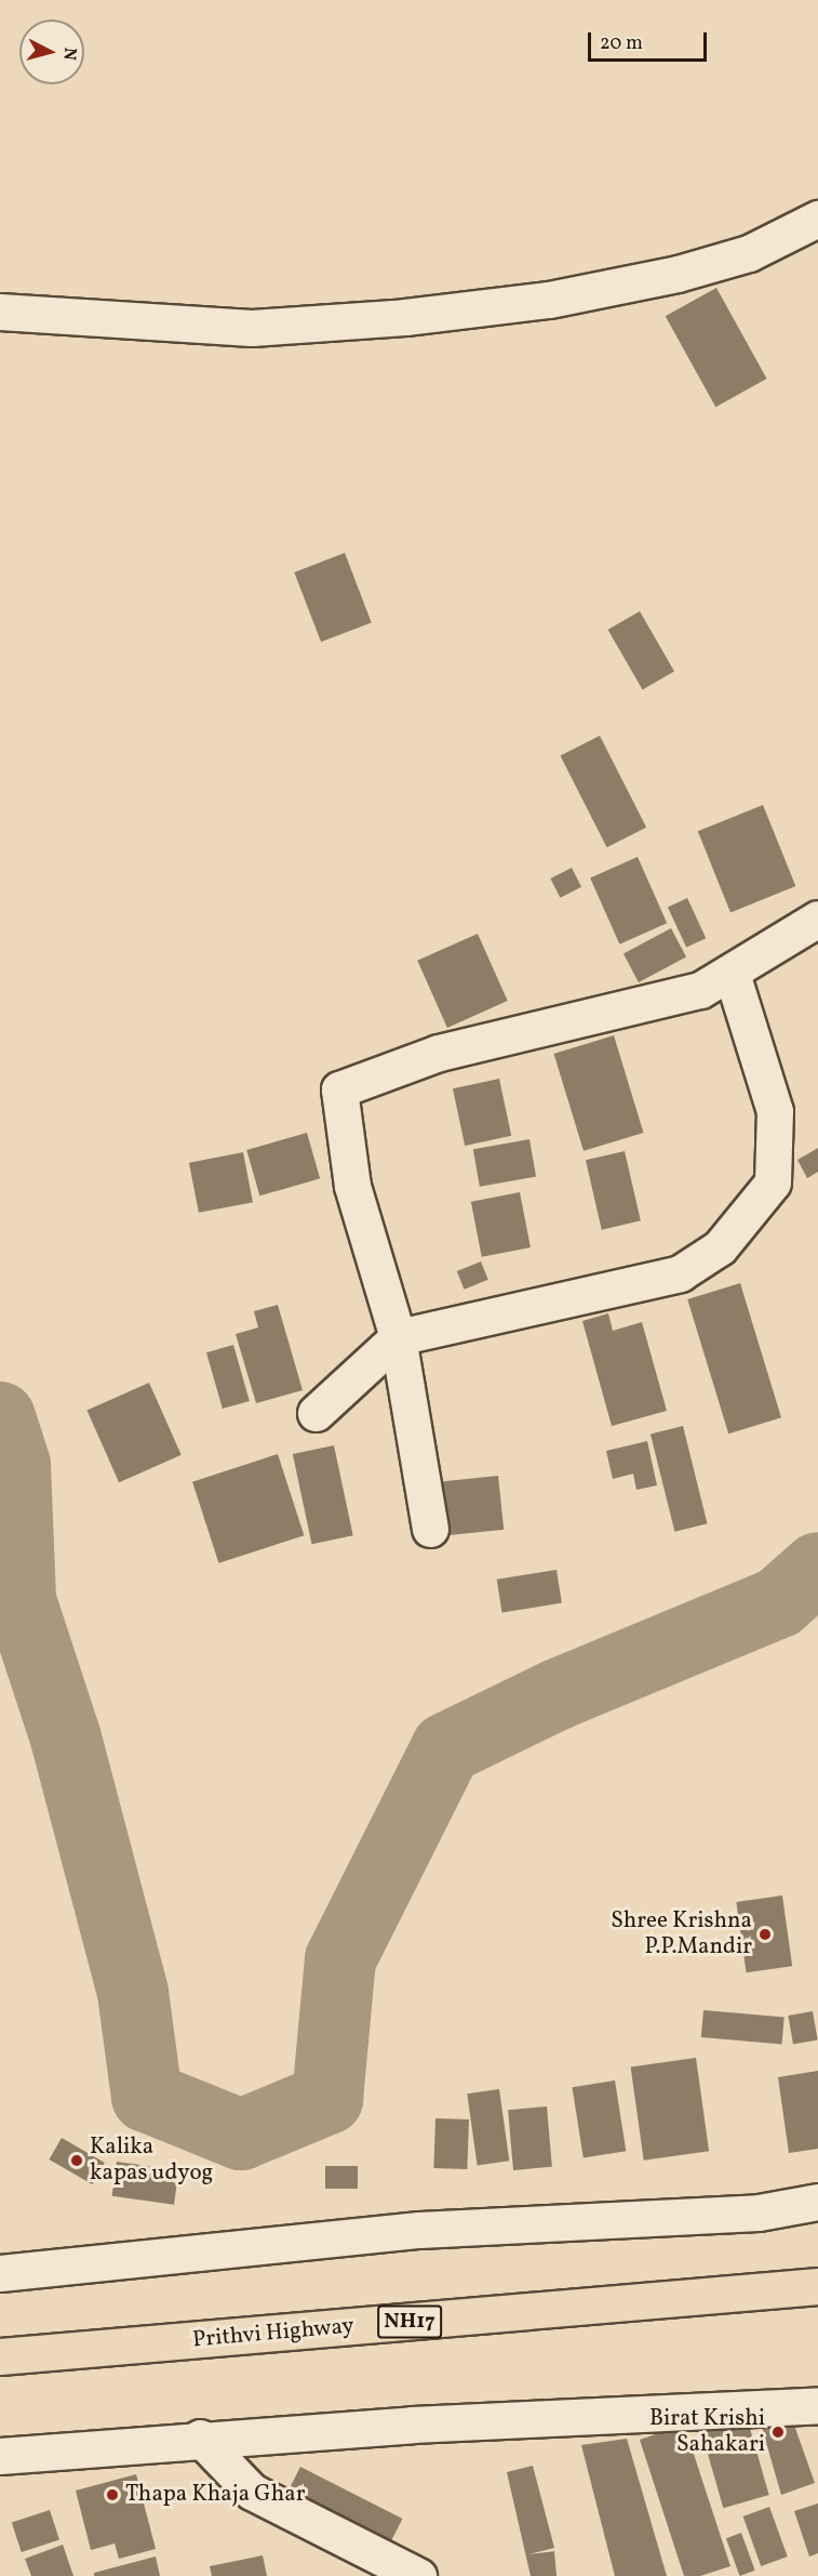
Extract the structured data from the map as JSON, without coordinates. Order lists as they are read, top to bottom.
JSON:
{
  "streets": {
    "highway": ["NH17", "Prithvi Highway"]
  },
  "places": [
    "Shree Krishna P.P.Mandir",
    "Kalika kapas udyog",
    "Birat Krishi Sahakari",
    "Thapa Khaja Ghar"
  ],
  "scale_bar": "20 m",
  "north": "right"
}
